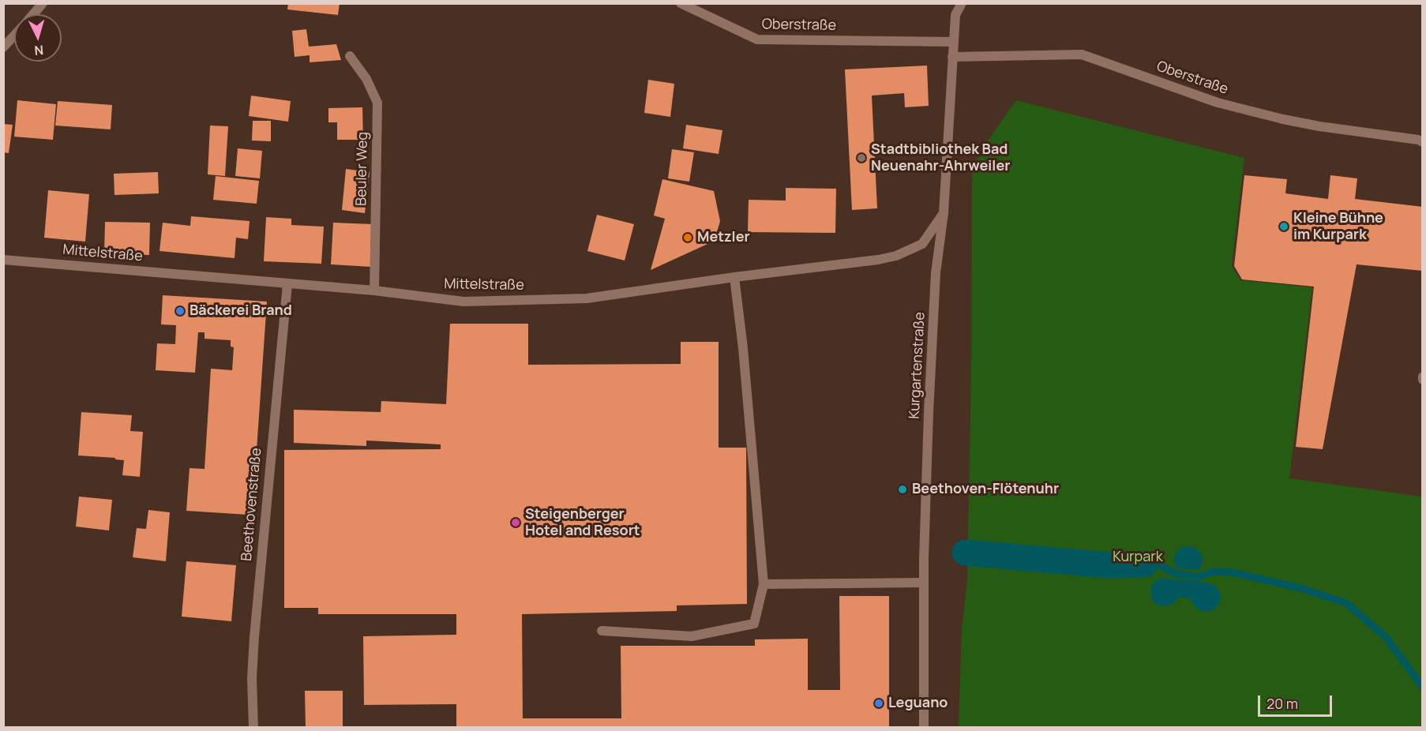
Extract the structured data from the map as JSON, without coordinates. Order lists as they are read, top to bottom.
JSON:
{
  "streets": {
    "street": [
      "Oberstraße",
      "Beuler Weg",
      "Mittelstraße",
      "Kurgartenstraße",
      "Beethovenstraße"
    ]
  },
  "crossings": [
    ["Oberstraße", "Kurgartenstraße"],
    ["Beuler Weg", "Mittelstraße"],
    ["Mittelstraße", "Kurgartenstraße"],
    ["Mittelstraße", "Beethovenstraße"]
  ],
  "parks": ["Kurpark"],
  "places": [
    "Stadtbibliothek Bad Neuenahr-Ahrweiler",
    "Kleine Bühne im Kurpark",
    "Metzler",
    "Bäckerei Brand",
    "Beethoven-Flötenuhr",
    "Steigenberger Hotel and Resort",
    "Leguano"
  ],
  "scale_bar": "20 m",
  "north": "bottom"
}
